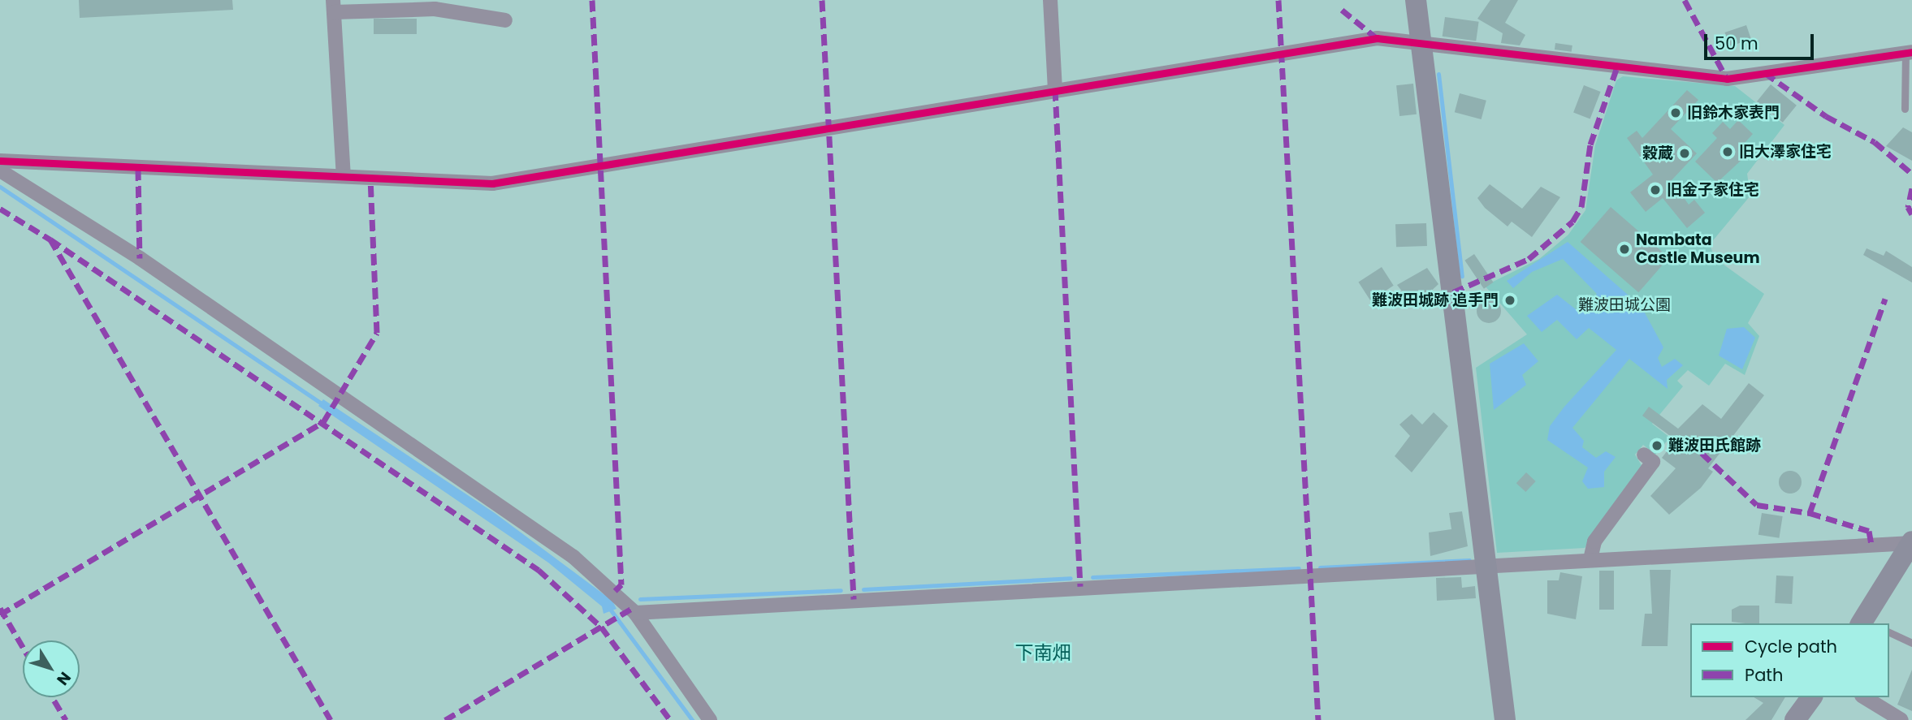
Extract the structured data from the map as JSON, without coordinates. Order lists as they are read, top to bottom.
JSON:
{
  "districts": ["下南畑"],
  "parks": ["難波田城公園"],
  "places": [
    "旧鈴木家表門",
    "旧大澤家住宅",
    "穀蔵",
    "旧金子家住宅",
    "Nambata Castle Museum",
    "難波田城跡 追手門",
    "難波田氏館跡"
  ],
  "legend": ["Cycle path", "Path"],
  "scale_bar": "50 m",
  "north": "bottom right"
}
